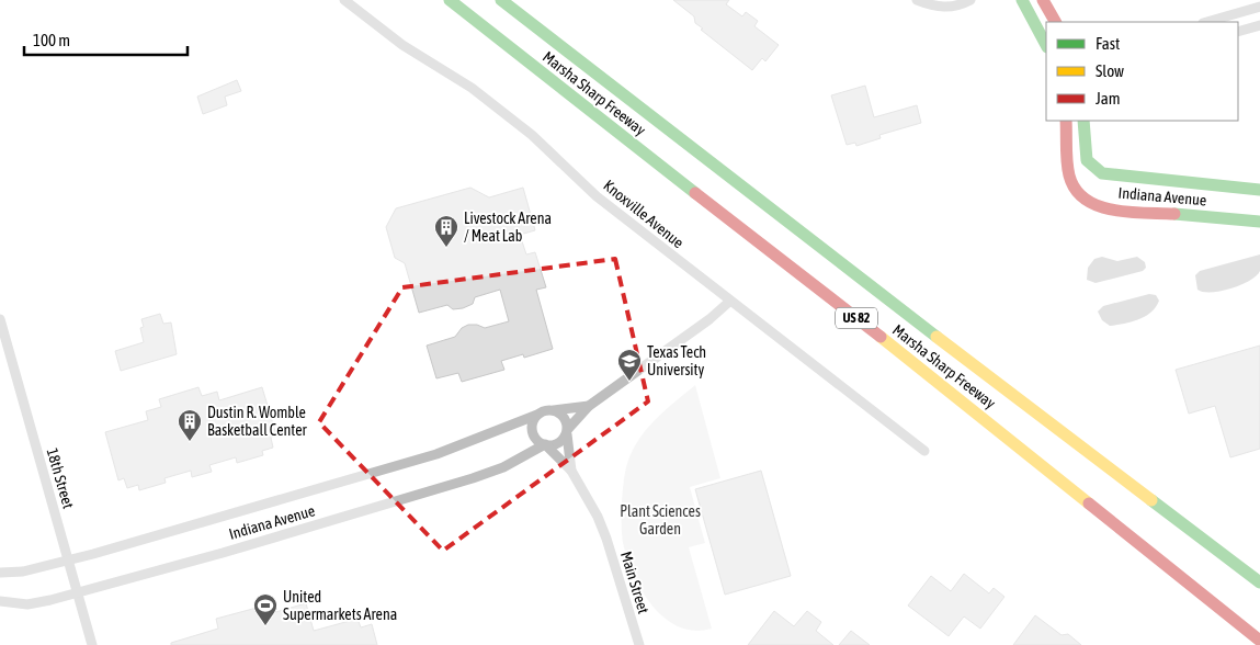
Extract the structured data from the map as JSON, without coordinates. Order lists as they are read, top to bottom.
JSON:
{
  "streets": {
    "main road": ["Marsha Sharp Freeway", "Indiana Avenue", "US 82"],
    "street": ["Knoxville Avenue", "18th Street", "Main Street"]
  },
  "crossings": [
    ["Indiana Avenue", "18th Street"],
    ["Indiana Avenue", "Main Street"]
  ],
  "parks": ["Plant Sciences Garden"],
  "places": {
    "building": ["Livestock Arena / Meat Lab", "Dustin R. Womble Basketball Center"],
    "school or university": ["Texas Tech University"],
    "sports": ["United Supermarkets Arena"]
  },
  "legend": ["Fast", "Slow", "Jam"],
  "scale_bar": "100 m"
}
